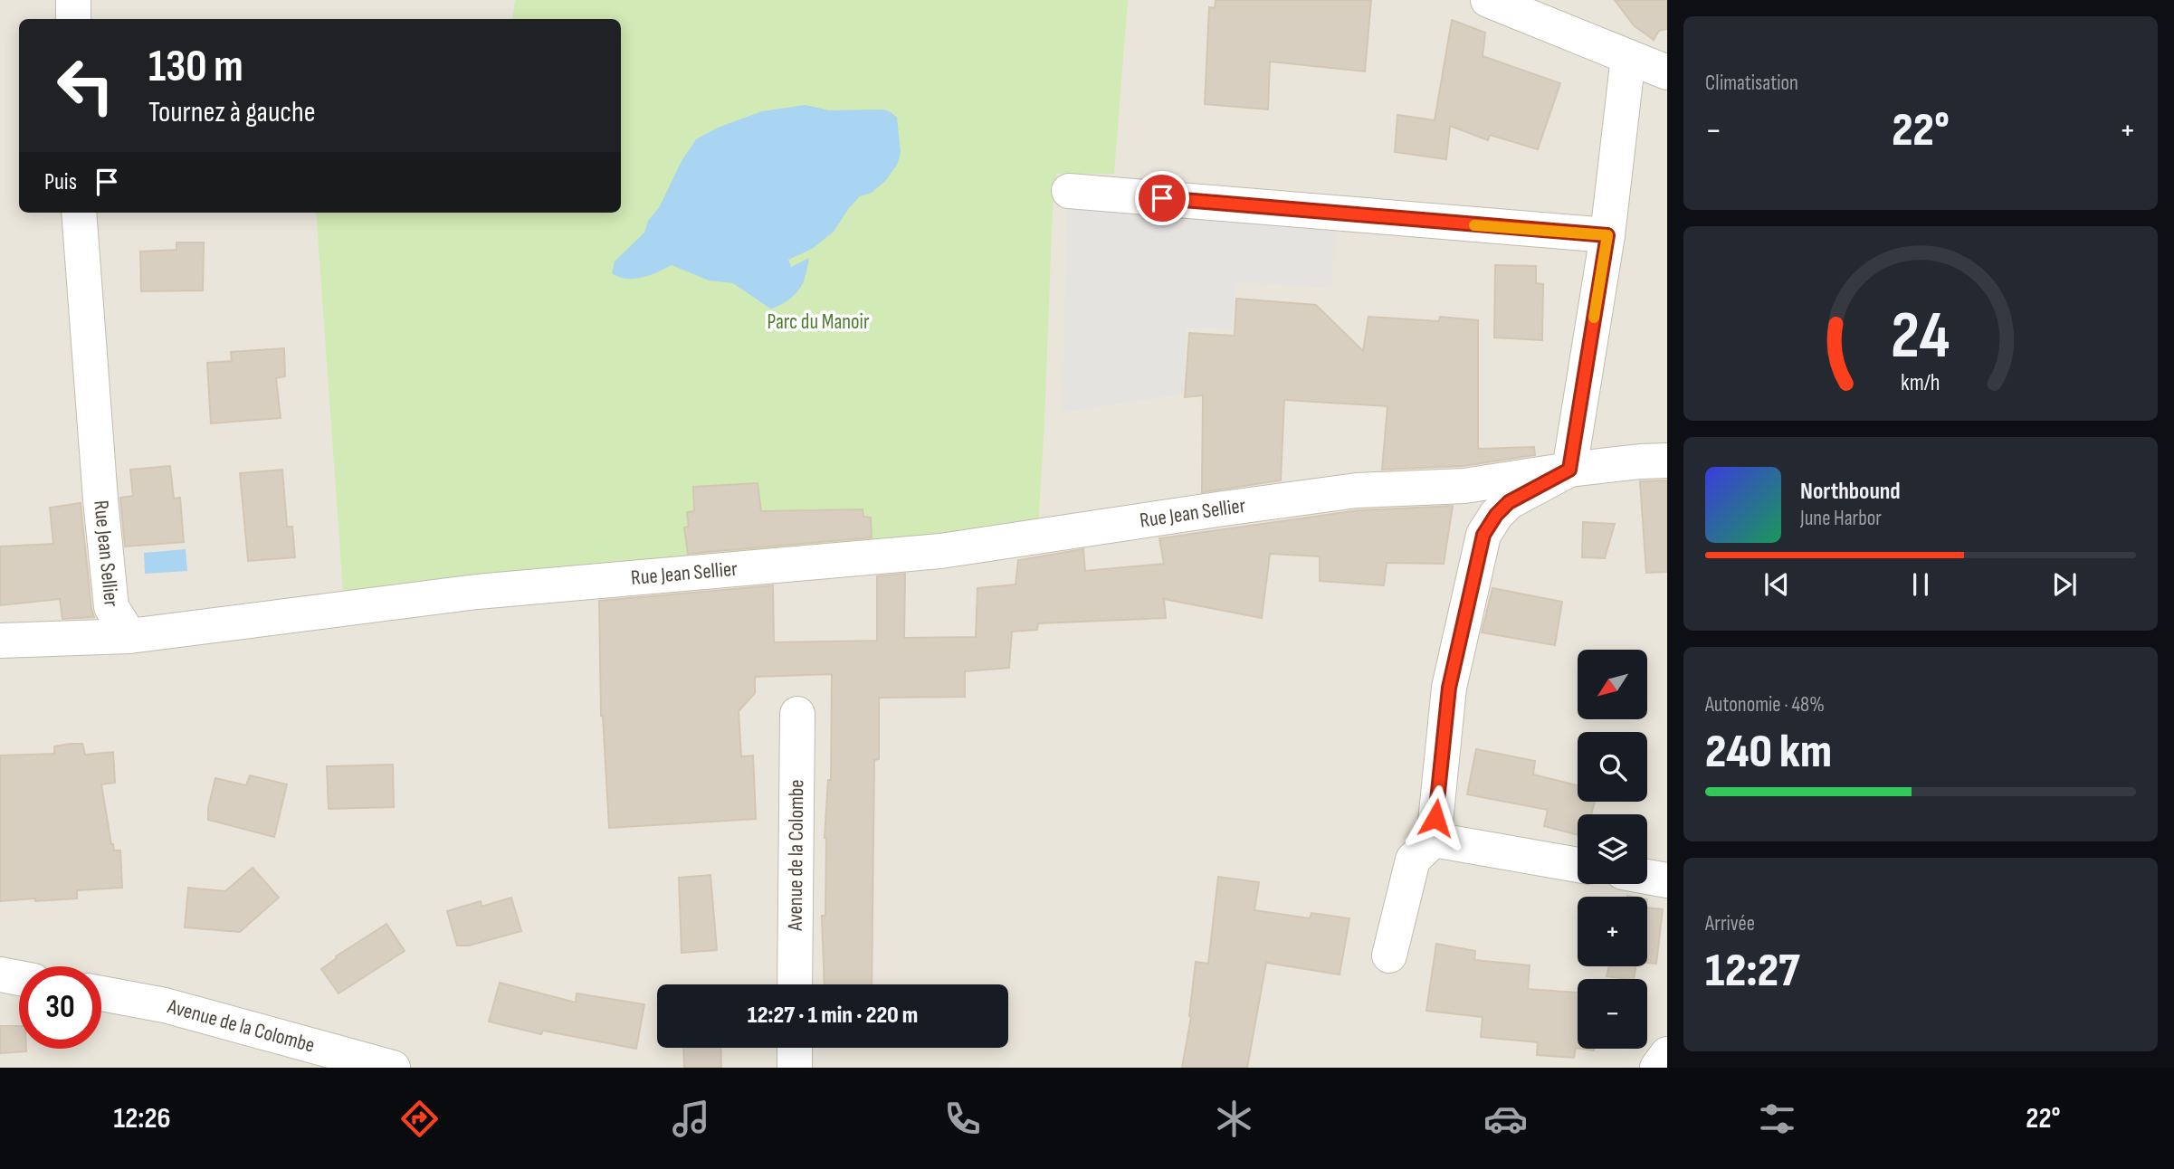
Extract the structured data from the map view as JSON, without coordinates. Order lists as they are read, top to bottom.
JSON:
{
  "streets": {
    "street": ["Rue Jean Sellier", "Avenue de la Colombe"]
  },
  "parks": ["Parc du Manoir"],
  "north": "bottom left",
  "page": {
    "tile": [
      "Climatisation",
      ["Autonomie · 48%", "240 km"],
      ["Arrivée", "12:27"]
    ],
    "turn": ["130 m", "Tournez à gauche"],
    "heat": ["−", "22°", "+"],
    "then": "Puis",
    "song": ["Northbound", "June Harbor"],
    "map_buttons": ["+", "−"],
    "limit": "30",
    "trip": "12:27 · 1 min · 220 m",
    "tabs": ["12:26", "22°"],
    "gauge": ["24", "km/h"]
  }
}
